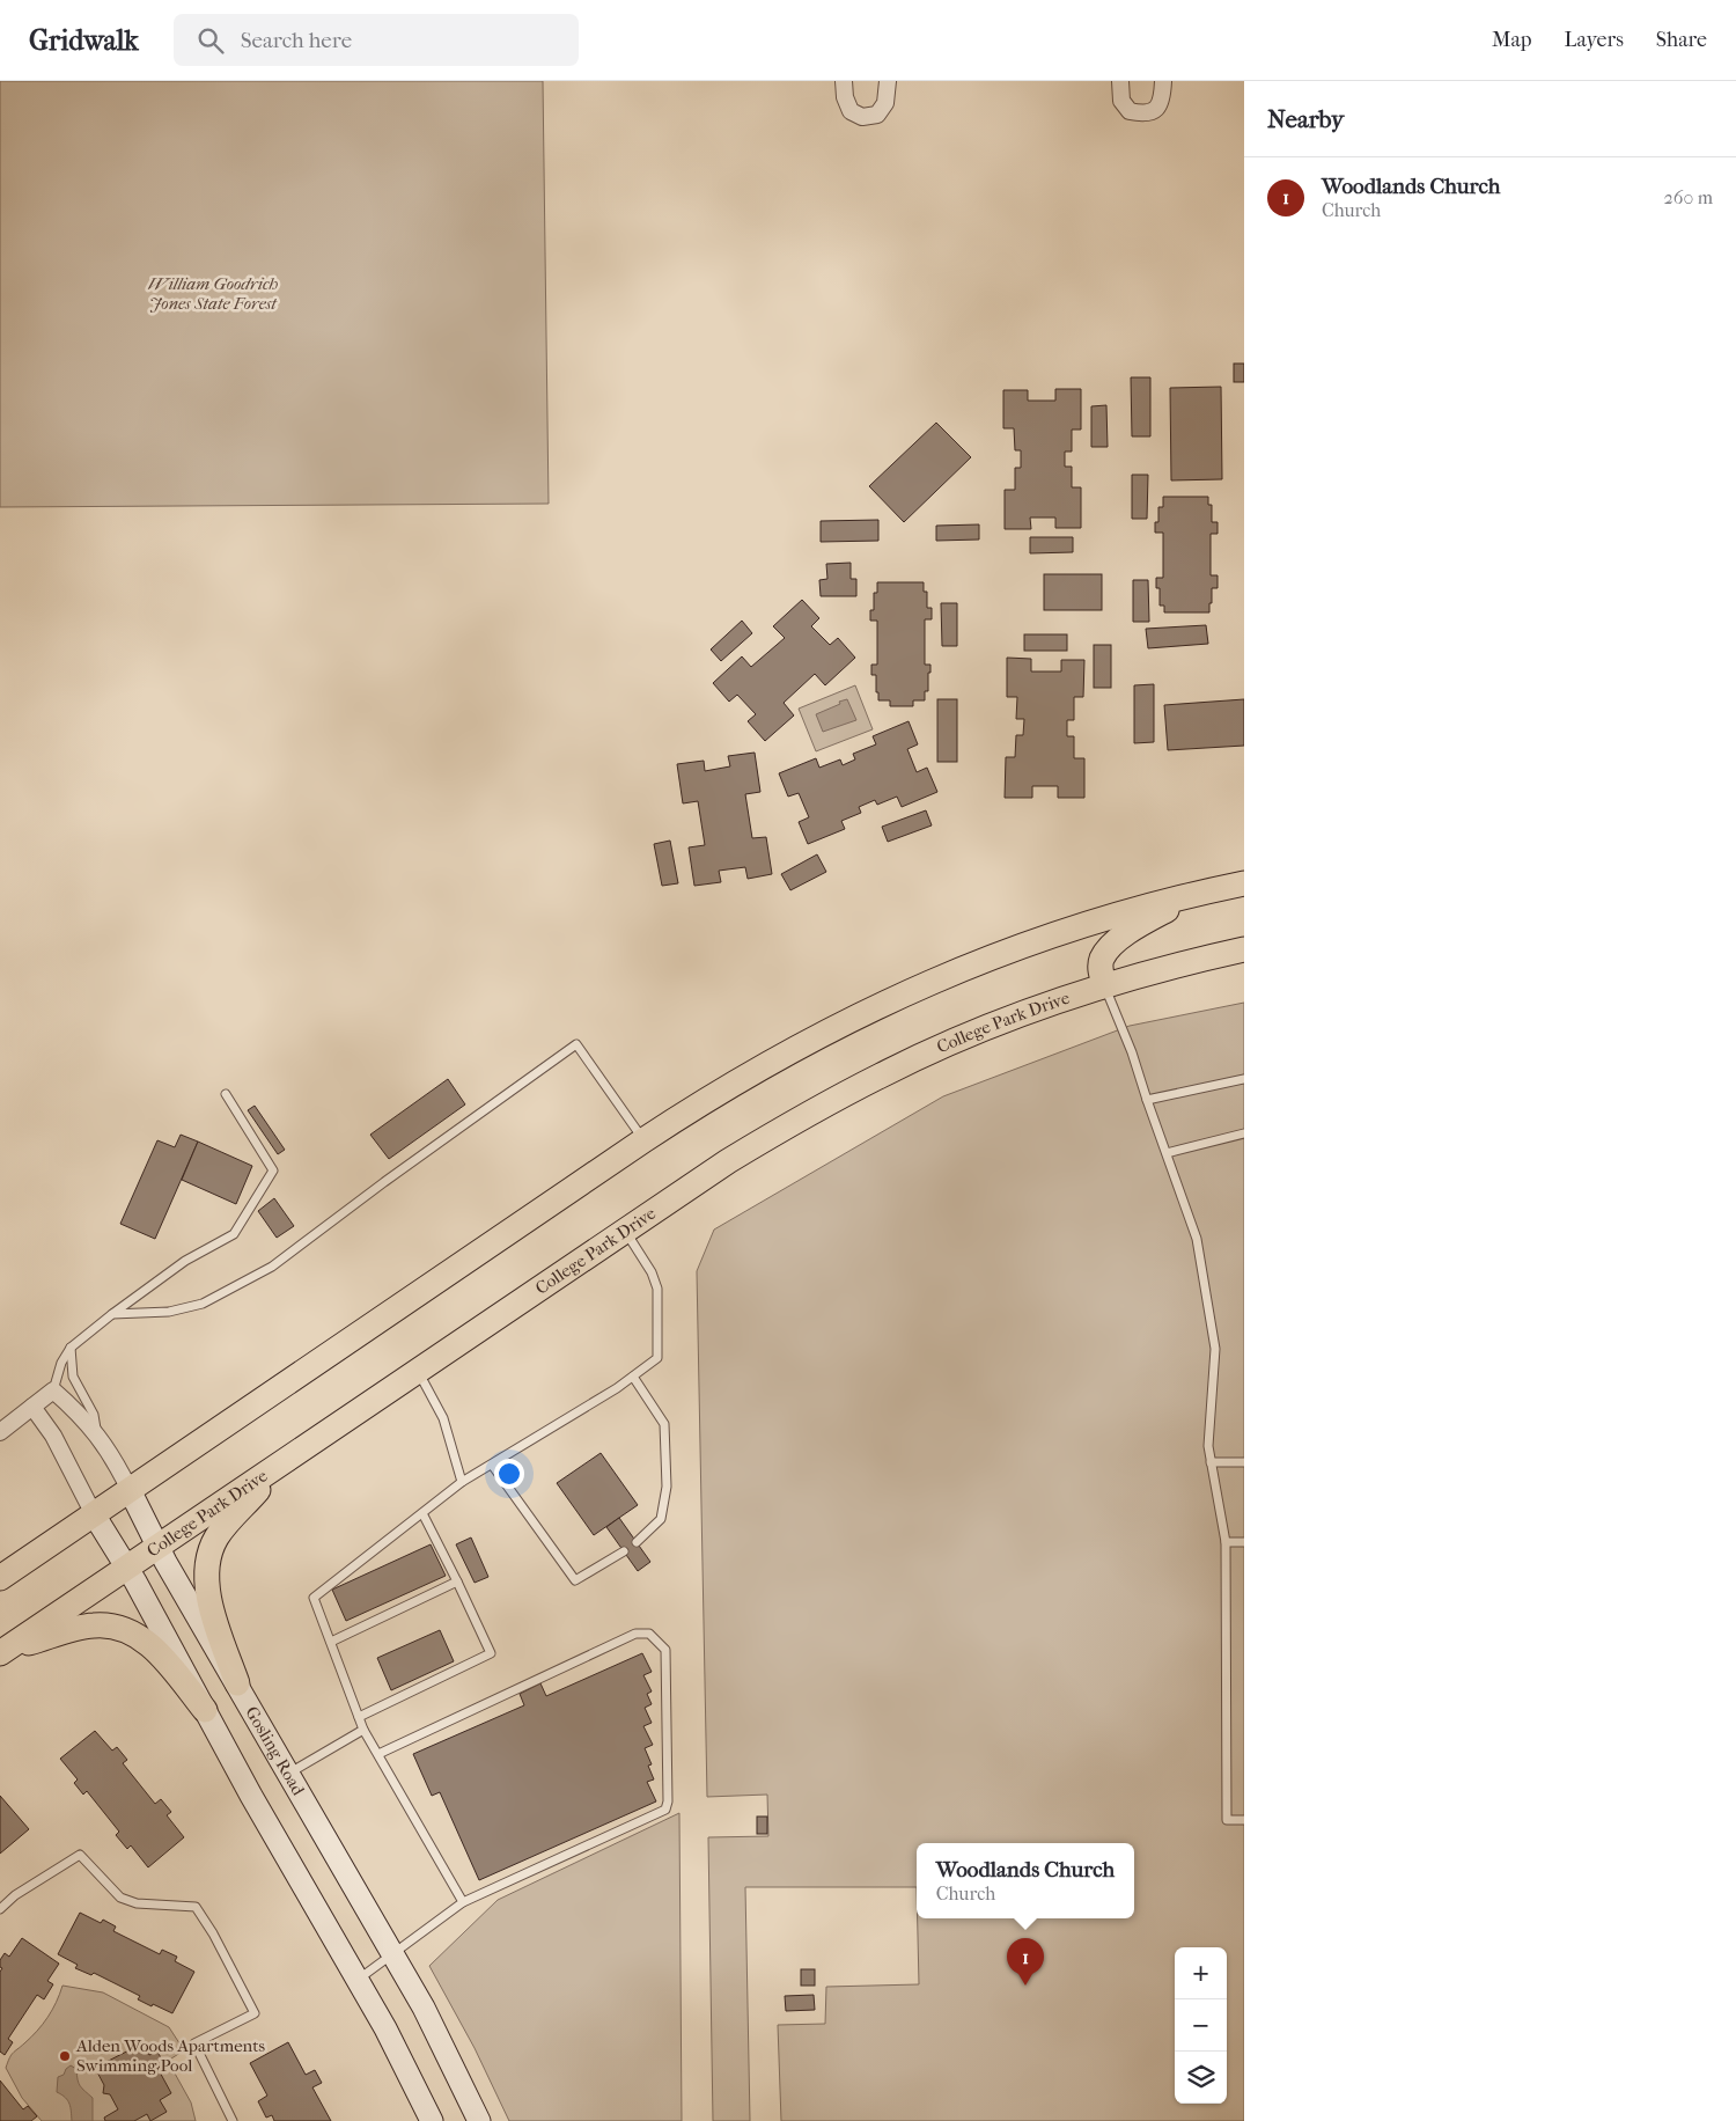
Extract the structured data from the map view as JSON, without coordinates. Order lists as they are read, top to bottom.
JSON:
{
  "streets": {
    "main road": ["College Park Drive", "Gosling Road"]
  },
  "crossings": [
    ["College Park Drive", "Gosling Road"]
  ],
  "parks": ["William Goodrich Jones State Forest"],
  "places": ["Alden Woods Apartments Swimming Pool"],
  "page": {
    "header": "Gridwalk",
    "search": "Search here",
    "nav": ["Map", "Layers", "Share"],
    "heading": "Nearby",
    "list": [
      {
        "mark": "1",
        "name": "Woodlands Church",
        "note": "Church",
        "value": "260 m"
      }
    ],
    "popup": ["Woodlands Church", "Church"],
    "pins": "1",
    "map_buttons": ["+", "−"]
  }
}
